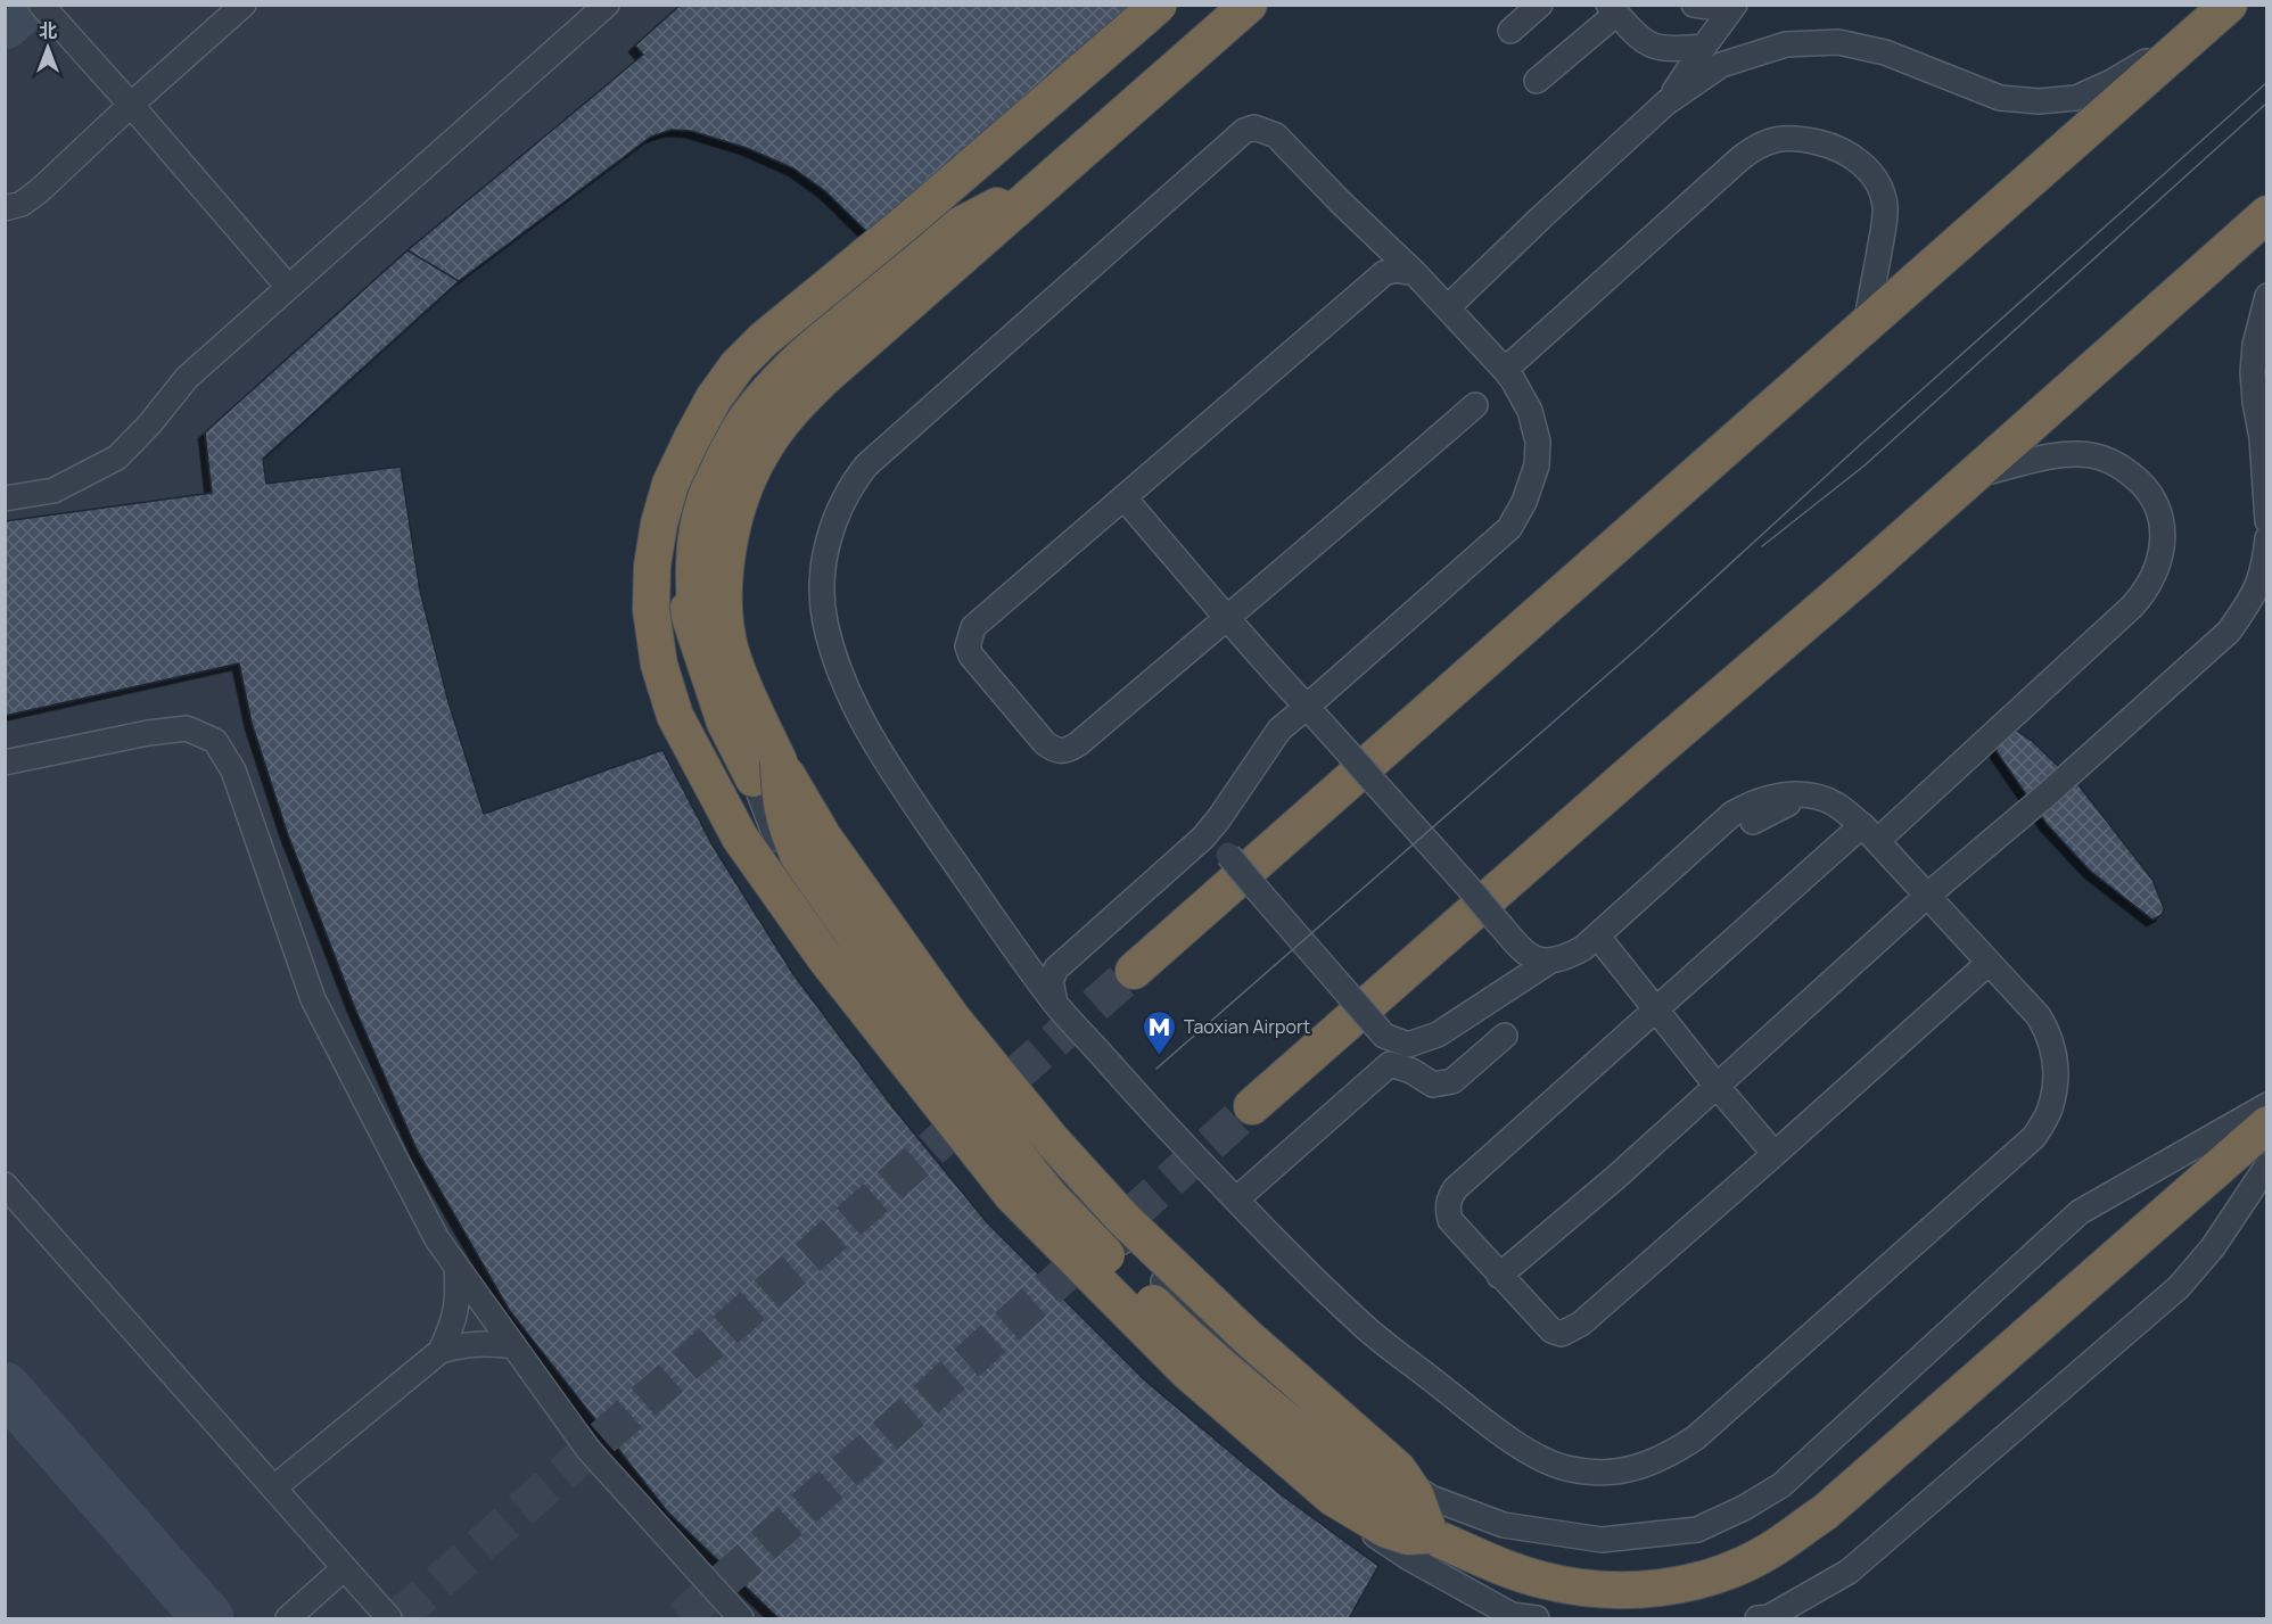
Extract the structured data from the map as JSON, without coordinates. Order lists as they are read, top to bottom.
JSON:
{
  "places": {
    "metro station": ["Taoxian Airport"]
  },
  "north": "top"
}
